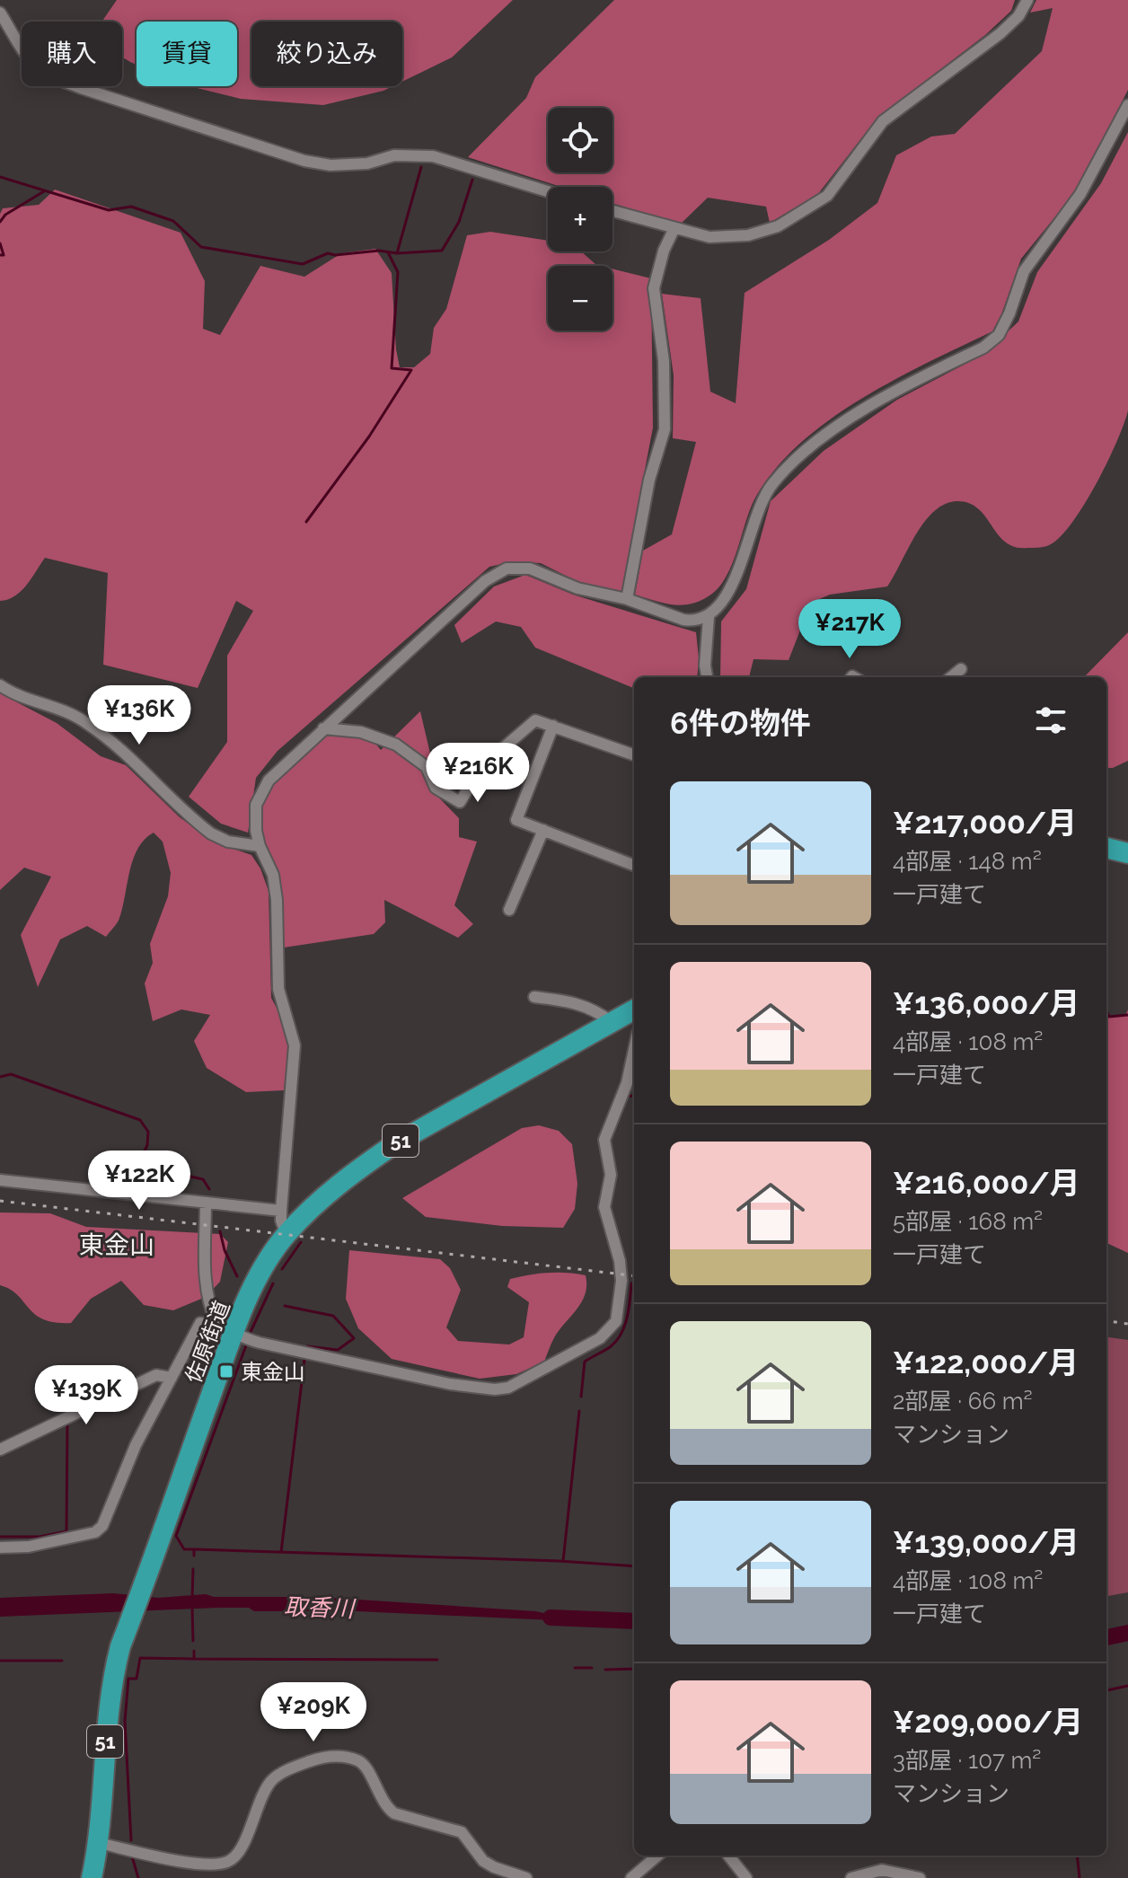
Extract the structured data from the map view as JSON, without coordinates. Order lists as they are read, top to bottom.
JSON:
{
  "streets": {
    "highway": ["51", "佐原街道"]
  },
  "districts": ["東金山"],
  "water": ["取香川"],
  "places": {
    "transit": ["東金山"]
  },
  "page": {
    "chip": ["購入", "賃貸", "絞り込み"],
    "map_buttons": ["+", "−"],
    "price": [
      "¥217K",
      "¥136K",
      "¥216K",
      "¥122K",
      "¥139K",
      "¥209K"
    ],
    "heading": "6件の物件",
    "list": [
      {
        "name": "¥217,000/月",
        "note": "4部屋 · 148 m² · 一戸建て"
      },
      {
        "name": "¥136,000/月",
        "note": "4部屋 · 108 m² · 一戸建て"
      },
      {
        "name": "¥216,000/月",
        "note": "5部屋 · 168 m² · 一戸建て"
      },
      {
        "name": "¥122,000/月",
        "note": "2部屋 · 66 m² · マンション"
      },
      {
        "name": "¥139,000/月",
        "note": "4部屋 · 108 m² · 一戸建て"
      },
      {
        "name": "¥209,000/月",
        "note": "3部屋 · 107 m² · マンション"
      }
    ]
  }
}
